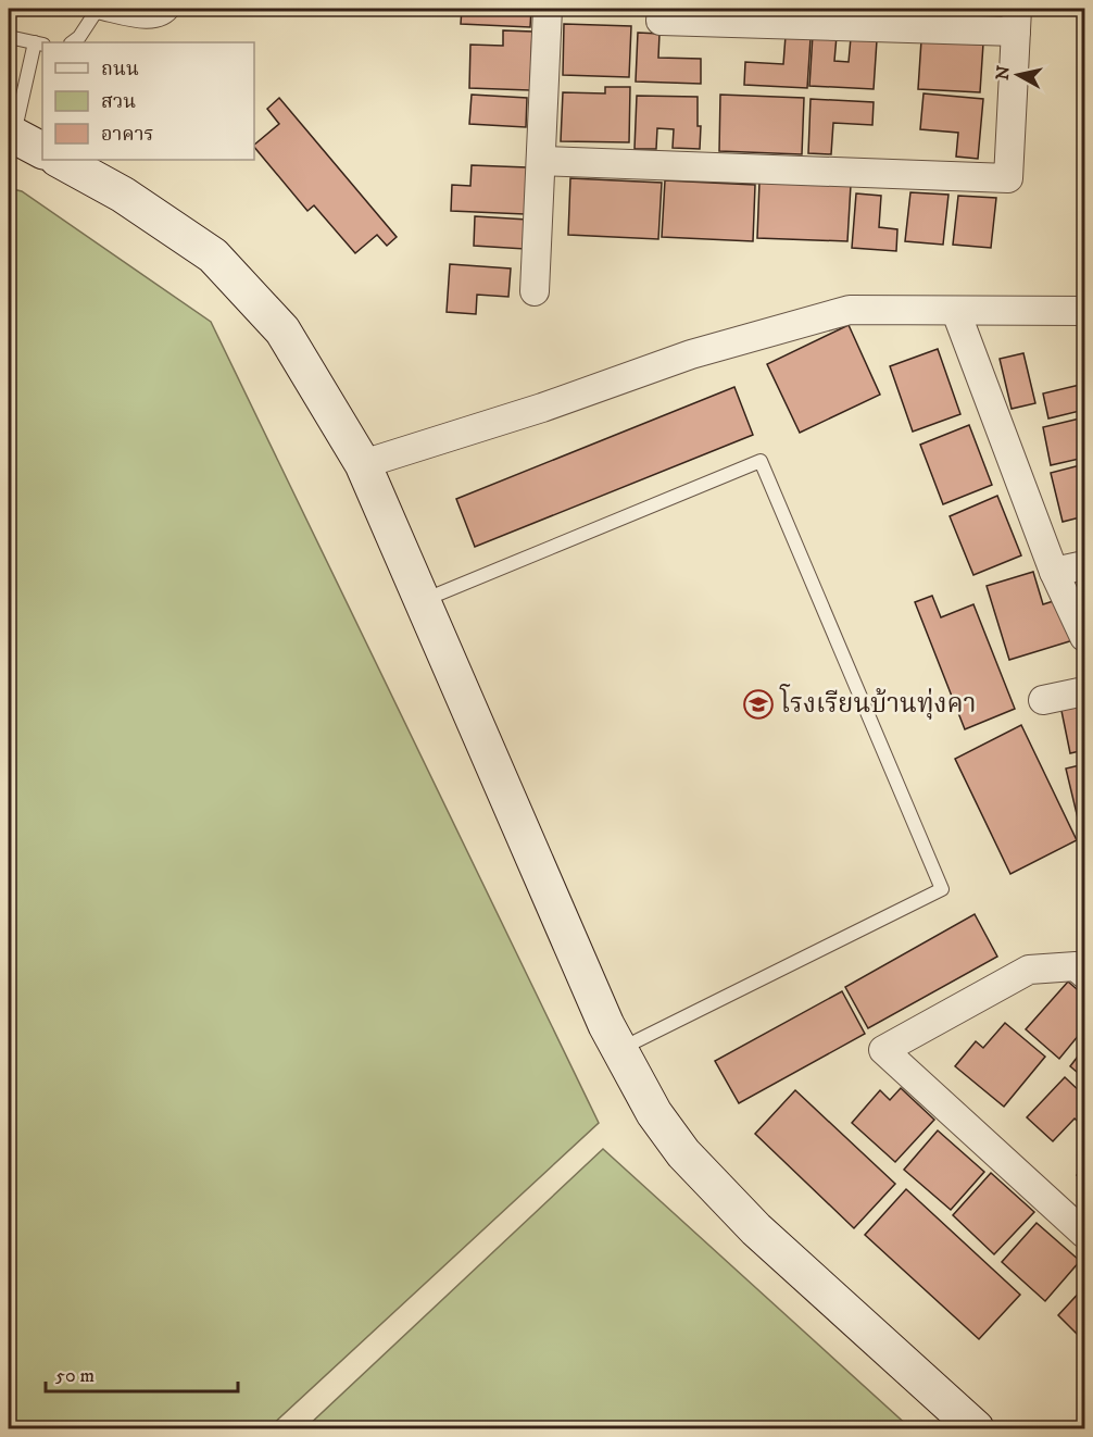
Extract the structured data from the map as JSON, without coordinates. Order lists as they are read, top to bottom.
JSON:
{
  "places": {
    "school or university": ["โรงเรียนบ้านทุ่งคา"]
  },
  "legend": ["ถนน", "สวน", "อาคาร"],
  "scale_bar": "50 m",
  "north": "left"
}
